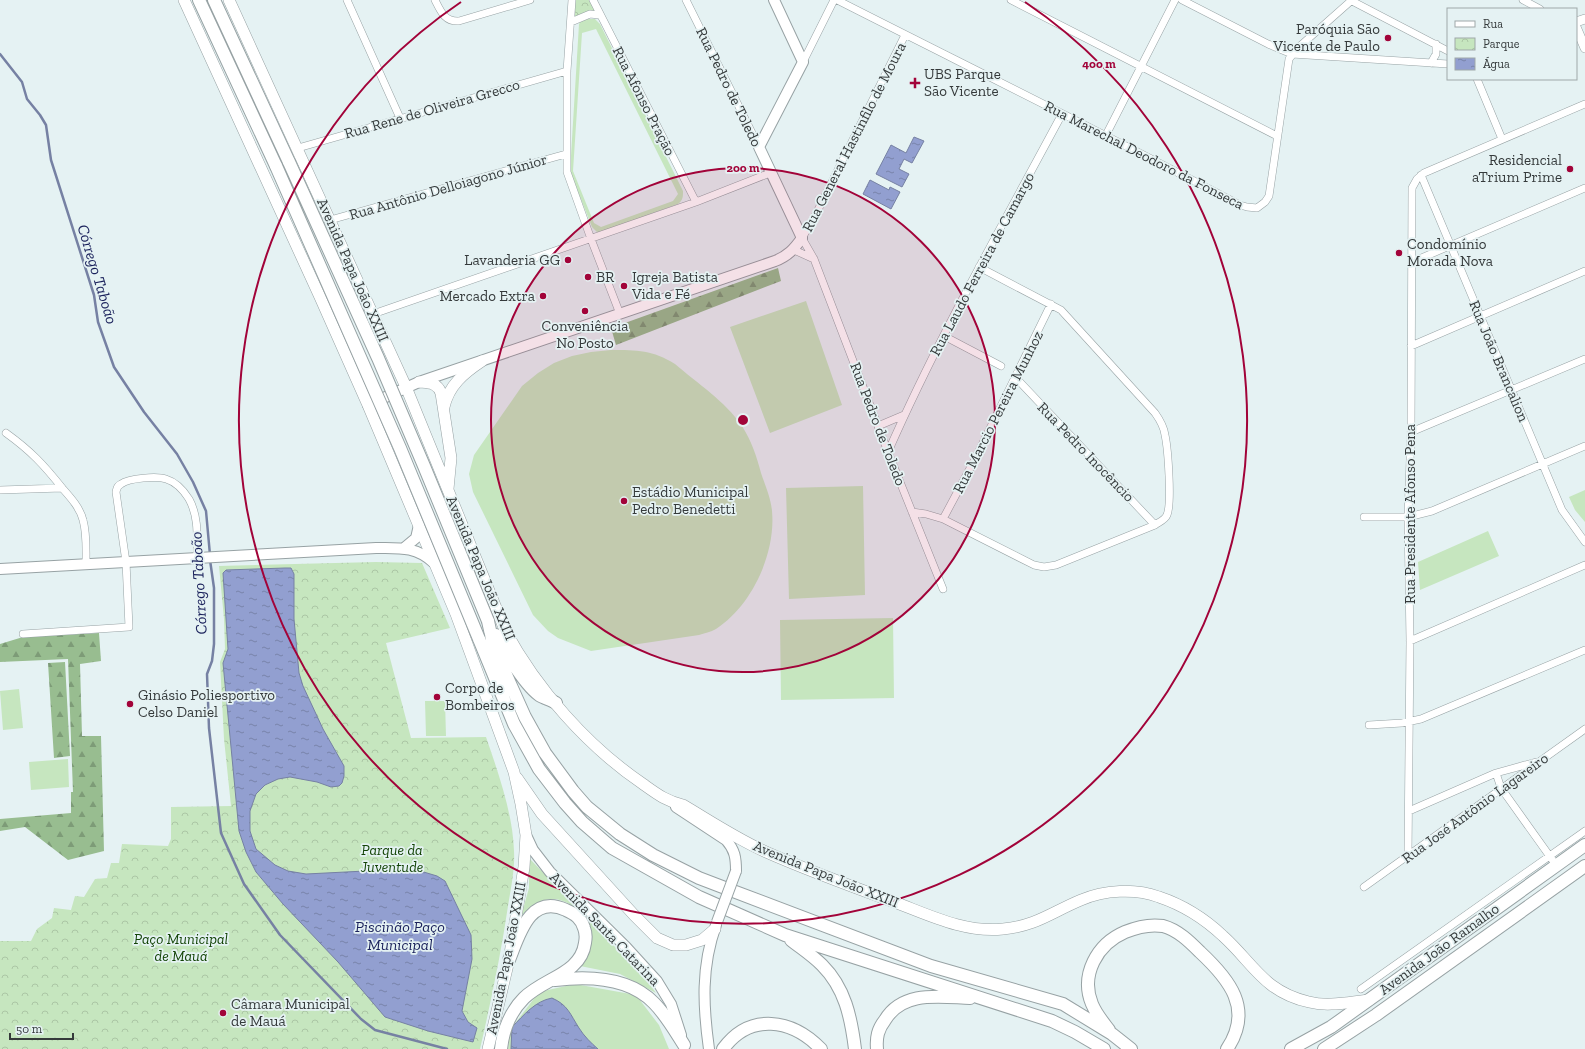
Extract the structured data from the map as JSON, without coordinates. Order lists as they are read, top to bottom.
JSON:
{
  "streets": {
    "highway": ["Avenida Papa João XXIII", "Avenida João Ramalho"],
    "main road": ["Rua Pedro de Toledo", "Avenida Santa Catarina"],
    "street": [
      "Rua Afonso Pração",
      "Rua Rene de Oliveira Grecco",
      "Rua General Hastinfilo de Moura",
      "Rua Marechal Deodoro da Fonseca",
      "Rua Antônio Delloiagono Júnior",
      "Rua Laudo Ferreira de Camargo",
      "Rua João Brancalion",
      "Rua Marcio Pereira Munhoz",
      "Rua Pedro Inocêncio",
      "Rua Presidente Afonso Pena",
      "Rua José Antônio Lagareiro"
    ]
  },
  "crossings": [
    ["Rua Pedro de Toledo", "Rua General Hastinfilo de Moura"],
    ["Rua Pedro de Toledo", "Rua Laudo Ferreira de Camargo"],
    ["Rua Rene de Oliveira Grecco", "Avenida Papa João XXIII"],
    ["Rua General Hastinfilo de Moura", "Rua Marechal Deodoro da Fonseca"],
    ["Rua Marechal Deodoro da Fonseca", "Rua Laudo Ferreira de Camargo"],
    ["Rua Antônio Delloiagono Júnior", "Avenida Papa João XXIII"],
    ["Avenida Papa João XXIII", "Avenida Santa Catarina"],
    ["Avenida Papa João XXIII", "Avenida João Ramalho"],
    ["Rua João Brancalion", "Rua Presidente Afonso Pena"],
    ["Rua Marcio Pereira Munhoz", "Rua Pedro Inocêncio"],
    ["Rua Presidente Afonso Pena", "Rua José Antônio Lagareiro"]
  ],
  "water": ["Córrego Taboão", "Piscinão Paço Municipal"],
  "parks": ["Parque da Juventude", "Paço Municipal de Mauá"],
  "places": {
    "other": [
      "Paróquia São Vicente de Paulo",
      "Residencial aTrium Prime",
      "Condomínio Morada Nova",
      "Lavanderia GG",
      "BR",
      "Igreja Batista Vida e Fé",
      "Mercado Extra",
      "Conveniência No Posto",
      "Estádio Municipal Pedro Benedetti",
      "Corpo de Bombeiros",
      "Ginásio Poliesportivo Celso Daniel",
      "Câmara Municipal de Mauá"
    ],
    "health": ["UBS Parque São Vicente"]
  },
  "legend": ["Rua", "Parque", "Água"],
  "scale_bar": "50 m",
  "rings": ["400 m", "200 m"]
}
